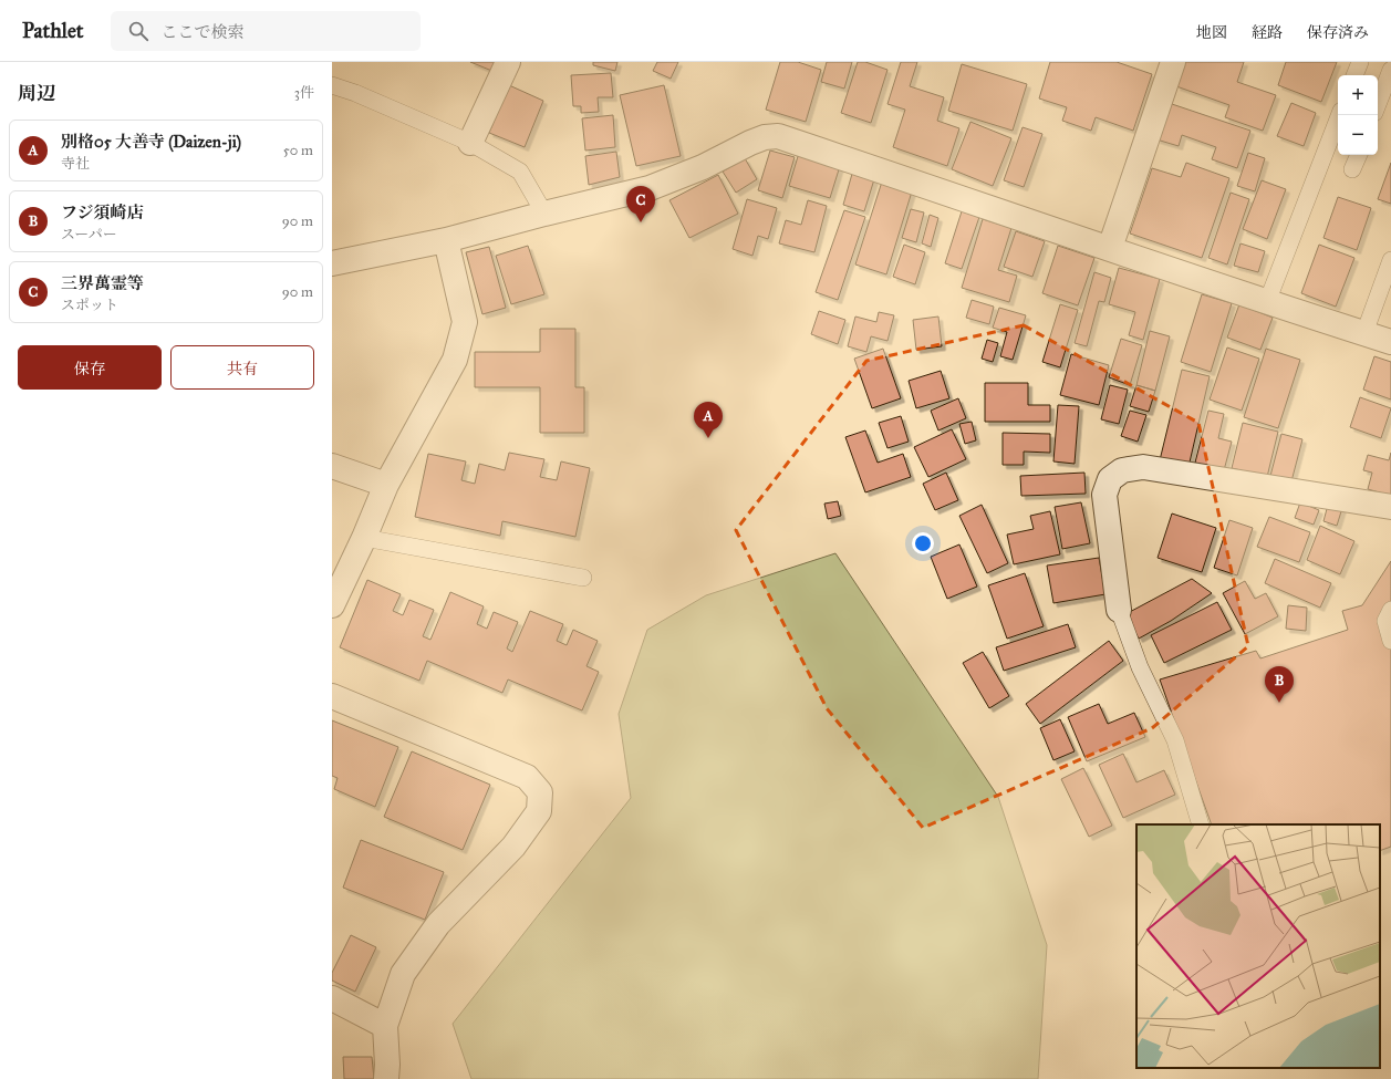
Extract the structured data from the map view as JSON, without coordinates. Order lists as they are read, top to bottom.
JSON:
{
  "page": {
    "header": "Pathlet",
    "search": "ここで検索",
    "nav": ["地図", "経路", "保存済み"],
    "heading": ["周辺", "3件"],
    "map_buttons": ["+", "−"],
    "list": [
      {
        "mark": "A",
        "name": "別格05 大善寺 (Daizen-ji)",
        "note": "寺社",
        "value": "50 m"
      },
      {
        "mark": "B",
        "name": "フジ須崎店",
        "note": "スーパー",
        "value": "90 m"
      },
      {
        "mark": "C",
        "name": "三界萬霊等",
        "note": "スポット",
        "value": "90 m"
      }
    ],
    "pins": ["C", "A", "B"],
    "buttons": ["保存", "共有"]
  }
}
